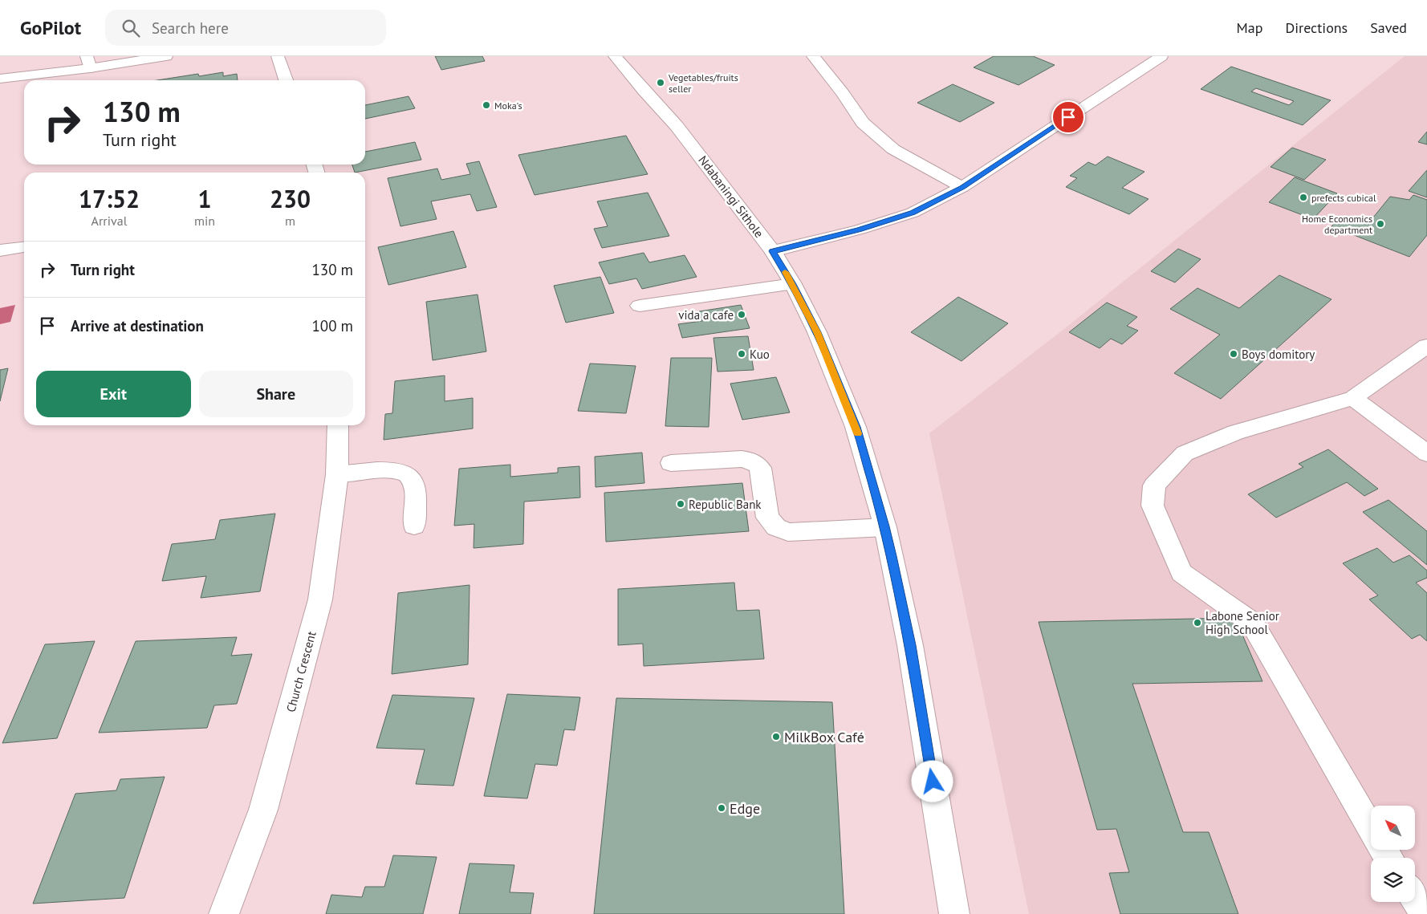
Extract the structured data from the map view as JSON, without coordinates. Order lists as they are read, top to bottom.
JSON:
{
  "streets": {
    "street": ["Ndabaningi Sithole", "Church Crescent"]
  },
  "places": [
    "Vegetables/fruits seller",
    "Moka's",
    "prefects cubical",
    "Home Economics department",
    "vida a cafe",
    "Kuo",
    "Boys domitory",
    "Republic Bank",
    "Labone Senior High School",
    "MilkBox Café",
    "Edge"
  ],
  "north": "top left",
  "page": {
    "header": "GoPilot",
    "search": "Search here",
    "nav": ["Map", "Directions", "Saved"],
    "turn": ["130 m", "Turn right"],
    "eta": [
      "17:52",
      "Arrival",
      "1",
      "min",
      "230",
      "m"
    ],
    "list": [
      {
        "name": "Turn right",
        "value": "130 m"
      },
      {
        "name": "Arrive at destination",
        "value": "100 m"
      }
    ],
    "buttons": ["Exit", "Share"]
  }
}
